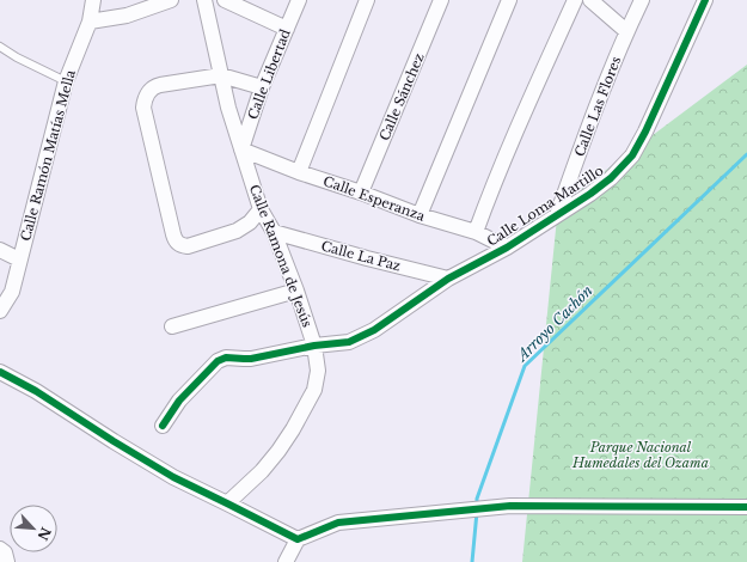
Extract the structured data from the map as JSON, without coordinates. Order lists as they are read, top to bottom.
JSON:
{
  "streets": {
    "street": [
      "Calle Libertad",
      "Calle Sánchez",
      "Calle Las Flores",
      "Calle Ramón Matías Mella",
      "Calle Esperanza",
      "Calle Loma Martillo",
      "Calle Ramona de Jesús",
      "Calle La Paz"
    ]
  },
  "crossings": [
    ["Calle Libertad", "Calle Esperanza"],
    ["Calle Libertad", "Calle Ramona de Jesús"],
    ["Calle Sánchez", "Calle Esperanza"],
    ["Calle Las Flores", "Calle Loma Martillo"],
    ["Calle Esperanza", "Calle Loma Martillo"],
    ["Calle Esperanza", "Calle Ramona de Jesús"],
    ["Calle Loma Martillo", "Calle Ramona de Jesús"],
    ["Calle Loma Martillo", "Calle La Paz"],
    ["Calle Ramona de Jesús", "Calle La Paz"]
  ],
  "water": ["Arroyo Cachón"],
  "parks": ["Parque Nacional Humedales del Ozama"],
  "north": "bottom right"
}
